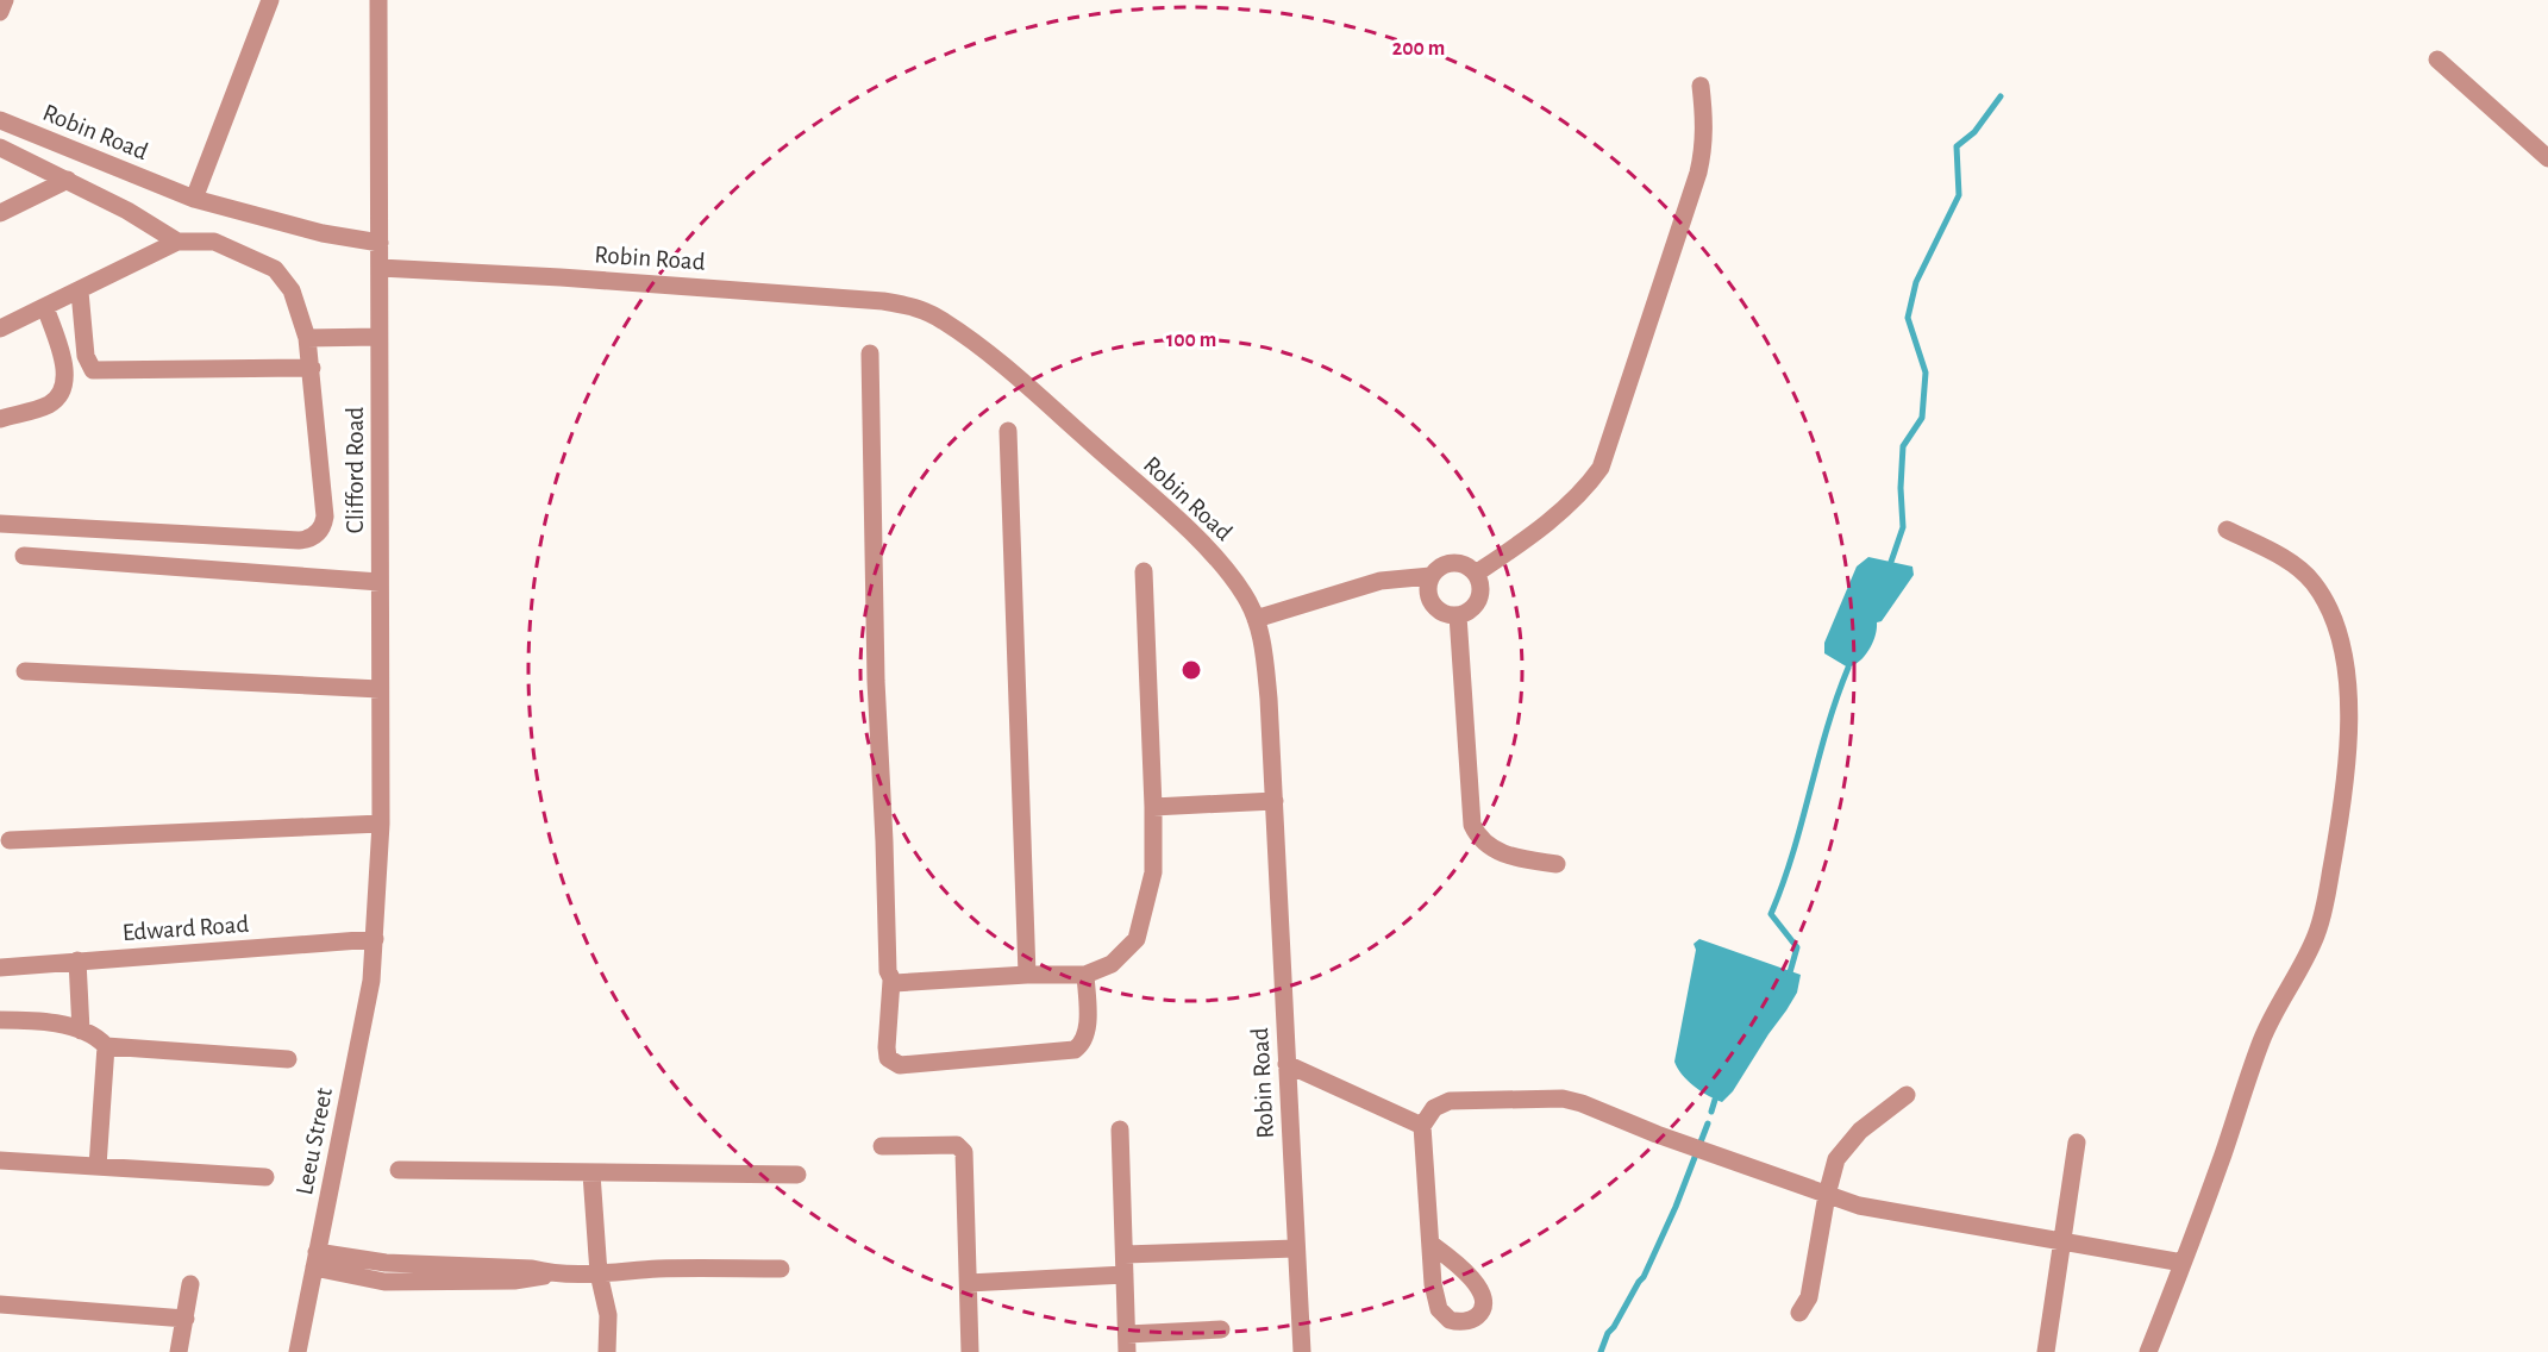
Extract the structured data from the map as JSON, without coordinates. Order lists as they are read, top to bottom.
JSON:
{
  "streets": {
    "street": [
      "Robin Road",
      "Clifford Road",
      "Edward Road",
      "Leeu Street"
    ]
  },
  "crossings": [
    ["Robin Road", "Clifford Road"],
    ["Clifford Road", "Edward Road"],
    ["Clifford Road", "Leeu Street"],
    ["Edward Road", "Leeu Street"]
  ],
  "rings": ["200 m", "100 m"]
}
